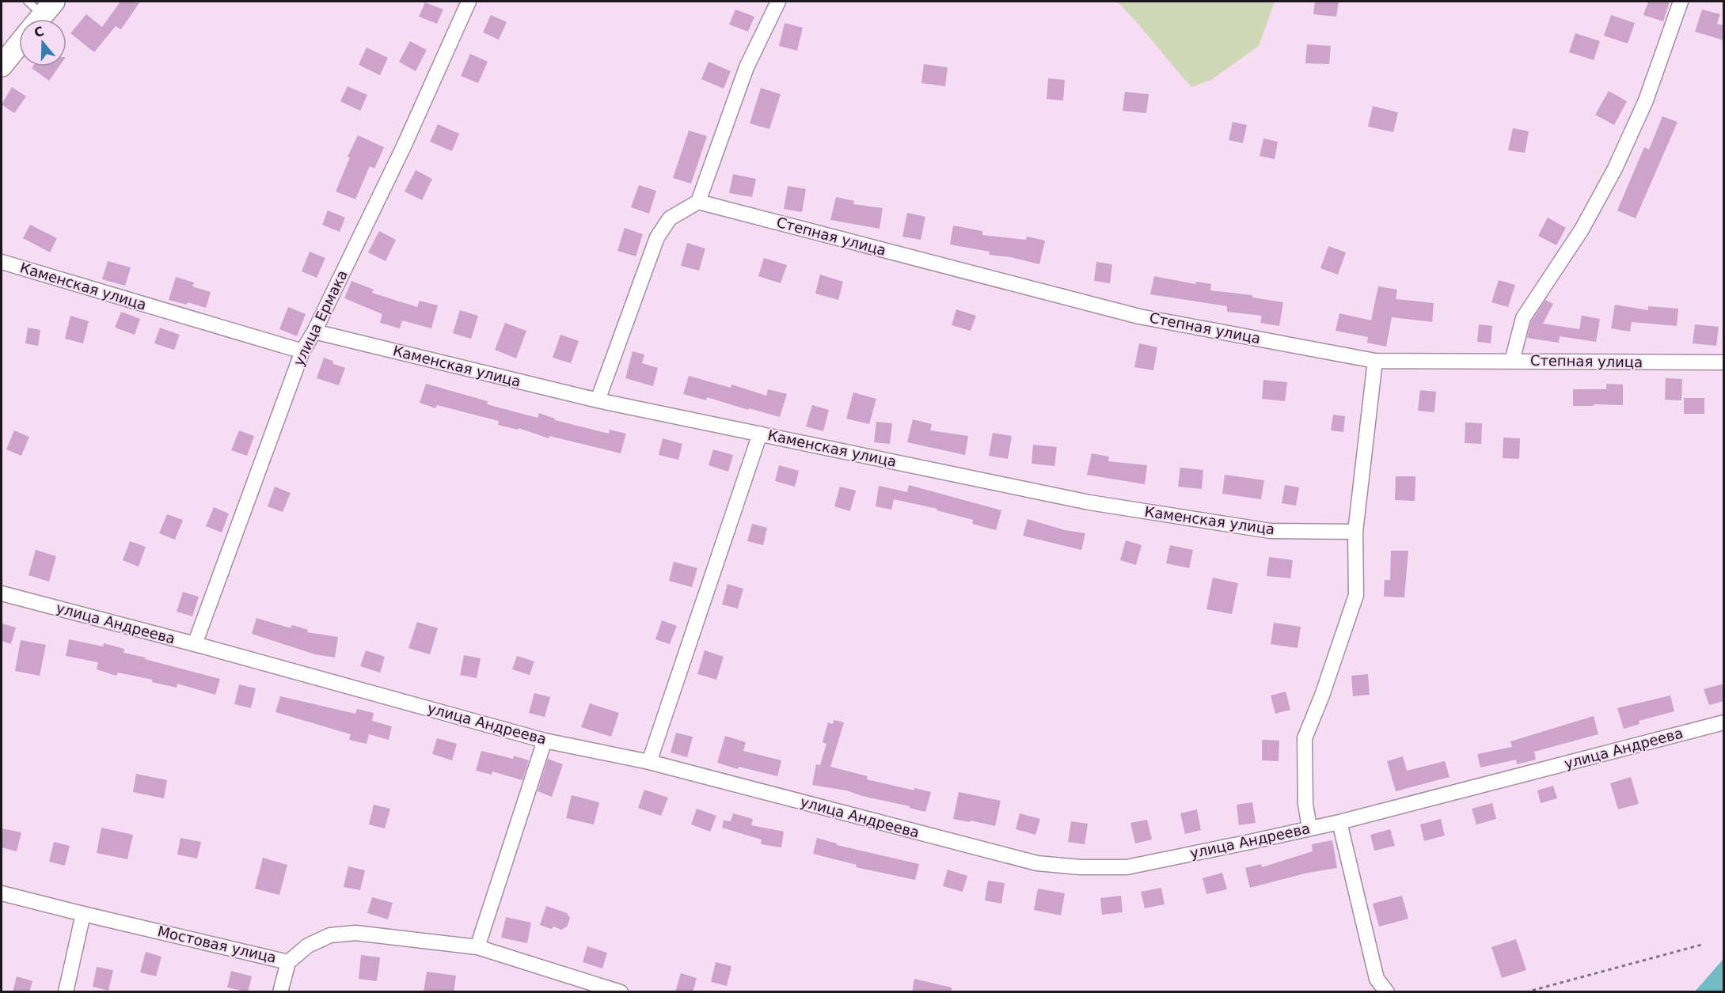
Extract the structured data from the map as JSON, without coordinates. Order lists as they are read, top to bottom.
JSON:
{
  "streets": {
    "street": [
      "Степная улица",
      "Каменская улица",
      "улица Ермака",
      "улица Андреева",
      "Мостовая улица"
    ]
  },
  "crossings": [
    ["Каменская улица", "улица Ермака"],
    ["улица Ермака", "улица Андреева"]
  ],
  "north": "top"
}
